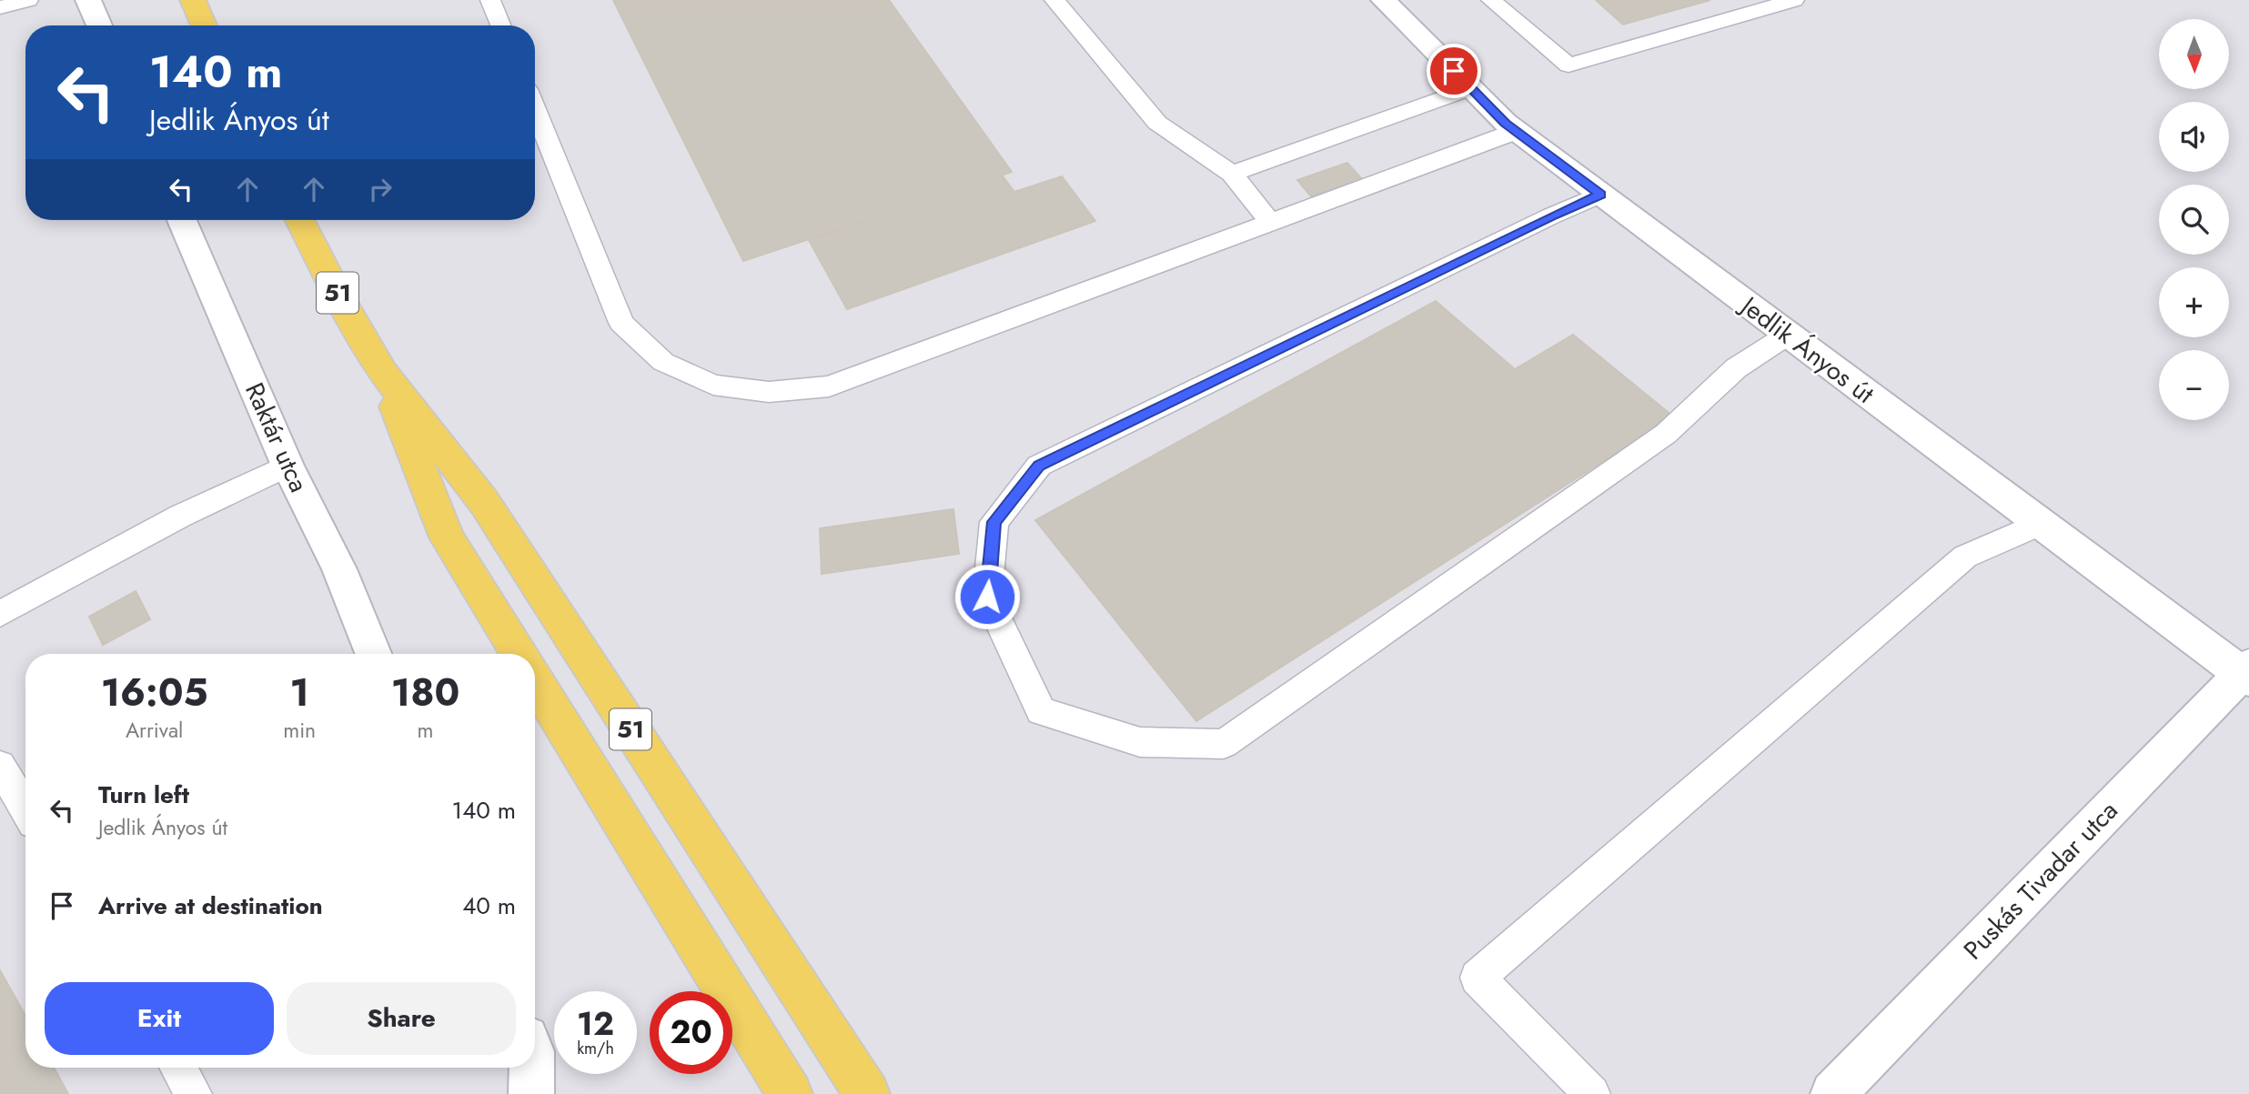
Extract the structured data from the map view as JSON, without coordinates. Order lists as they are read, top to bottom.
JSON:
{
  "streets": {
    "main road": ["51"],
    "street": ["Jedlik Ányos út", "Raktár utca", "Puskás Tivadar utca"]
  },
  "crossings": [
    ["Jedlik Ányos út", "Puskás Tivadar utca"]
  ],
  "north": "bottom",
  "page": {
    "map_buttons": ["+", "−"],
    "turn": ["140 m", "Jedlik Ányos út"],
    "eta": [
      "16:05",
      "Arrival",
      "1",
      "min",
      "180",
      "m"
    ],
    "list": [
      {
        "name": "Turn left",
        "note": "Jedlik Ányos út",
        "value": "140 m"
      },
      {
        "name": "Arrive at destination",
        "value": "40 m"
      }
    ],
    "buttons": ["Exit", "Share"],
    "speed": "12 km/h",
    "limit": "20"
  }
}
